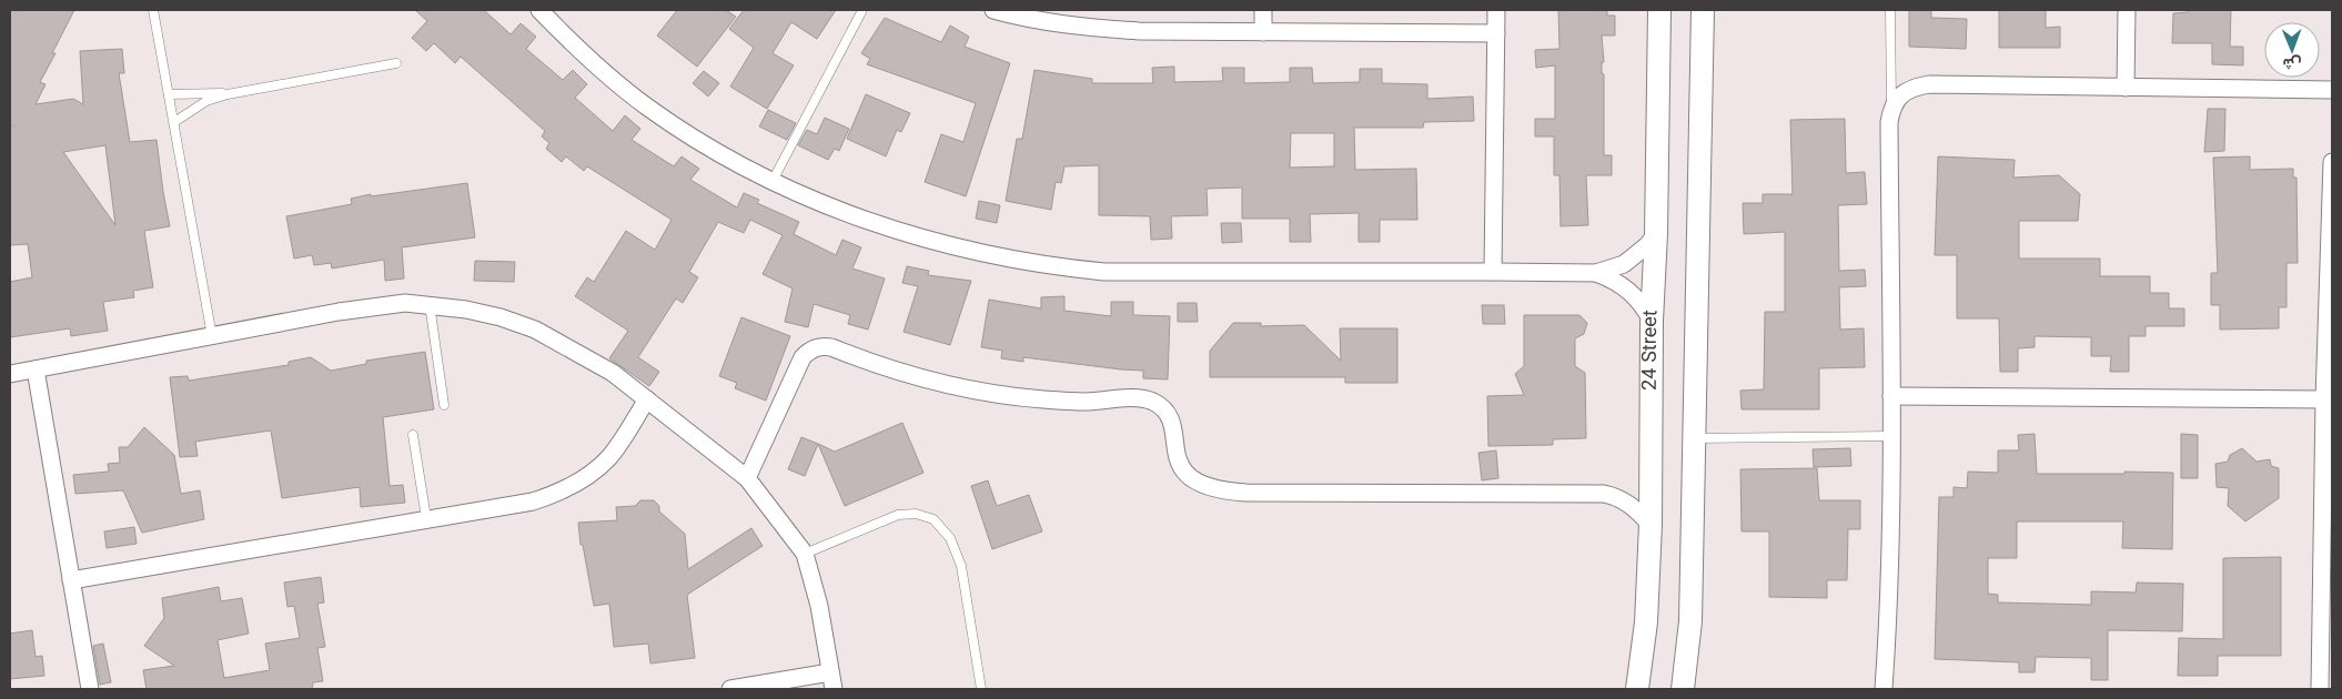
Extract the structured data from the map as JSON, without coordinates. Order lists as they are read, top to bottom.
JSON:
{
  "streets": {
    "street": ["24 Street"]
  },
  "north": "bottom"
}
